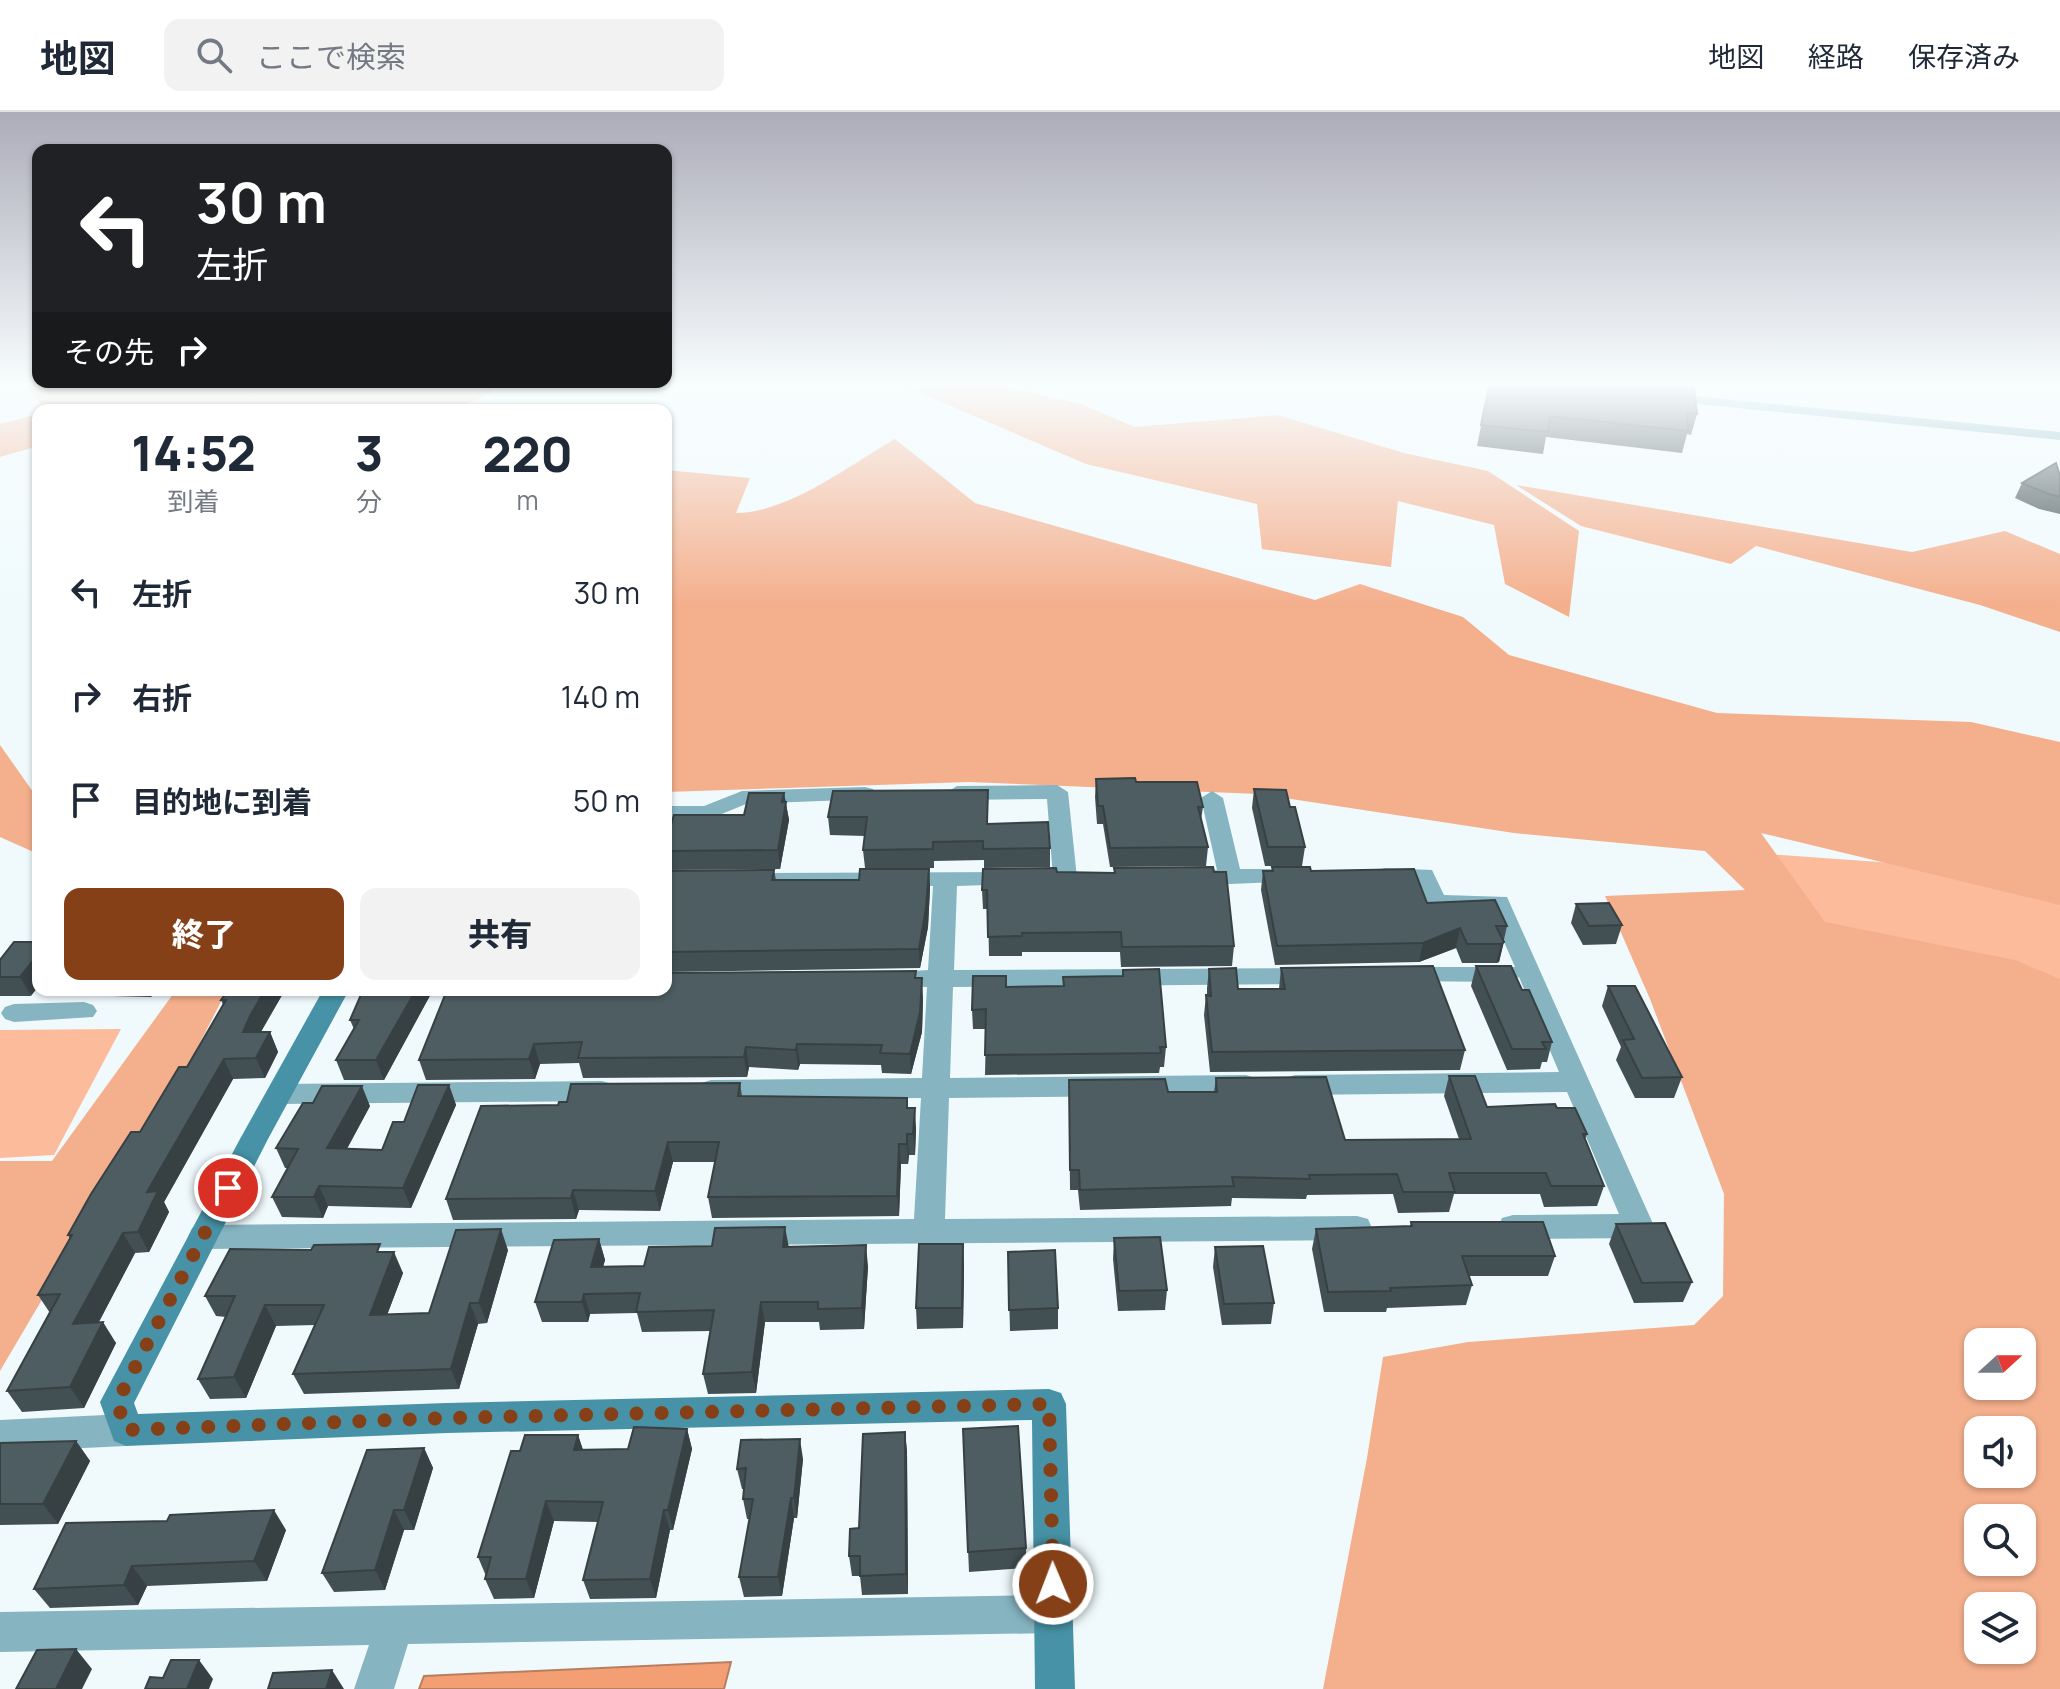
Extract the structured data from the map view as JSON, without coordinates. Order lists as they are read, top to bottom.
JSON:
{
  "north": "right",
  "page": {
    "header": "地図",
    "search": "ここで検索",
    "nav": ["地図", "経路", "保存済み"],
    "turn": ["30 m", "左折"],
    "then": "その先",
    "eta": [
      "14:52",
      "到着",
      "3",
      "分",
      "220",
      "m"
    ],
    "list": [
      {
        "name": "左折",
        "value": "30 m"
      },
      {
        "name": "右折",
        "value": "140 m"
      },
      {
        "name": "目的地に到着",
        "value": "50 m"
      }
    ],
    "buttons": ["終了", "共有"]
  }
}
